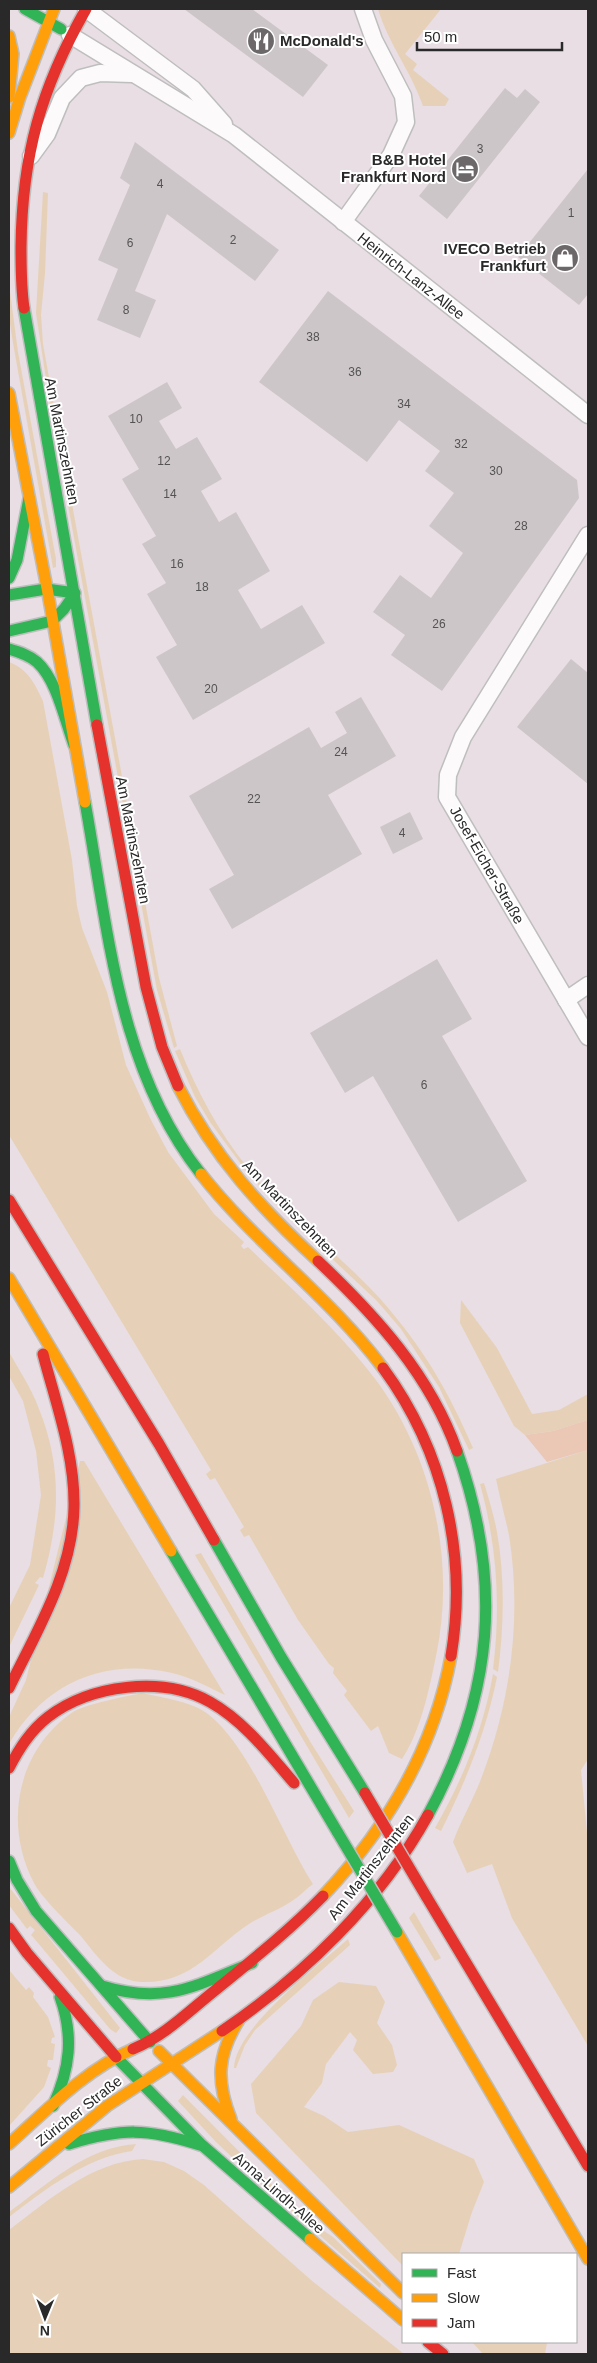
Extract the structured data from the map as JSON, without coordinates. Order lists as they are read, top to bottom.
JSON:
{
  "streets": {
    "main road": ["Am Martinszehnten", "Züricher Straße", "Anna-Lindh-Allee"],
    "street": ["Heinrich-Lanz-Allee", "Josef-Eicher-Straße"]
  },
  "crossings": [
    ["Heinrich-Lanz-Allee", "Am Martinszehnten"],
    ["Am Martinszehnten", "Züricher Straße"],
    ["Am Martinszehnten", "Anna-Lindh-Allee"],
    ["Züricher Straße", "Anna-Lindh-Allee"]
  ],
  "places": {
    "restaurant": ["McDonald's"],
    "hotel": ["B&B Hotel Frankfurt Nord"],
    "shop": ["IVECO Betrieb Frankfurt"]
  },
  "house_numbers": [
    "3",
    "4",
    "1",
    "2",
    "6",
    "8",
    "38",
    "36",
    "34",
    "10",
    "32",
    "12",
    "30",
    "14",
    "28",
    "16",
    "18",
    "26",
    "20",
    "24",
    "22",
    "4",
    "6"
  ],
  "legend": ["Fast", "Slow", "Jam"],
  "scale_bar": "50 m",
  "north": "bottom"
}
